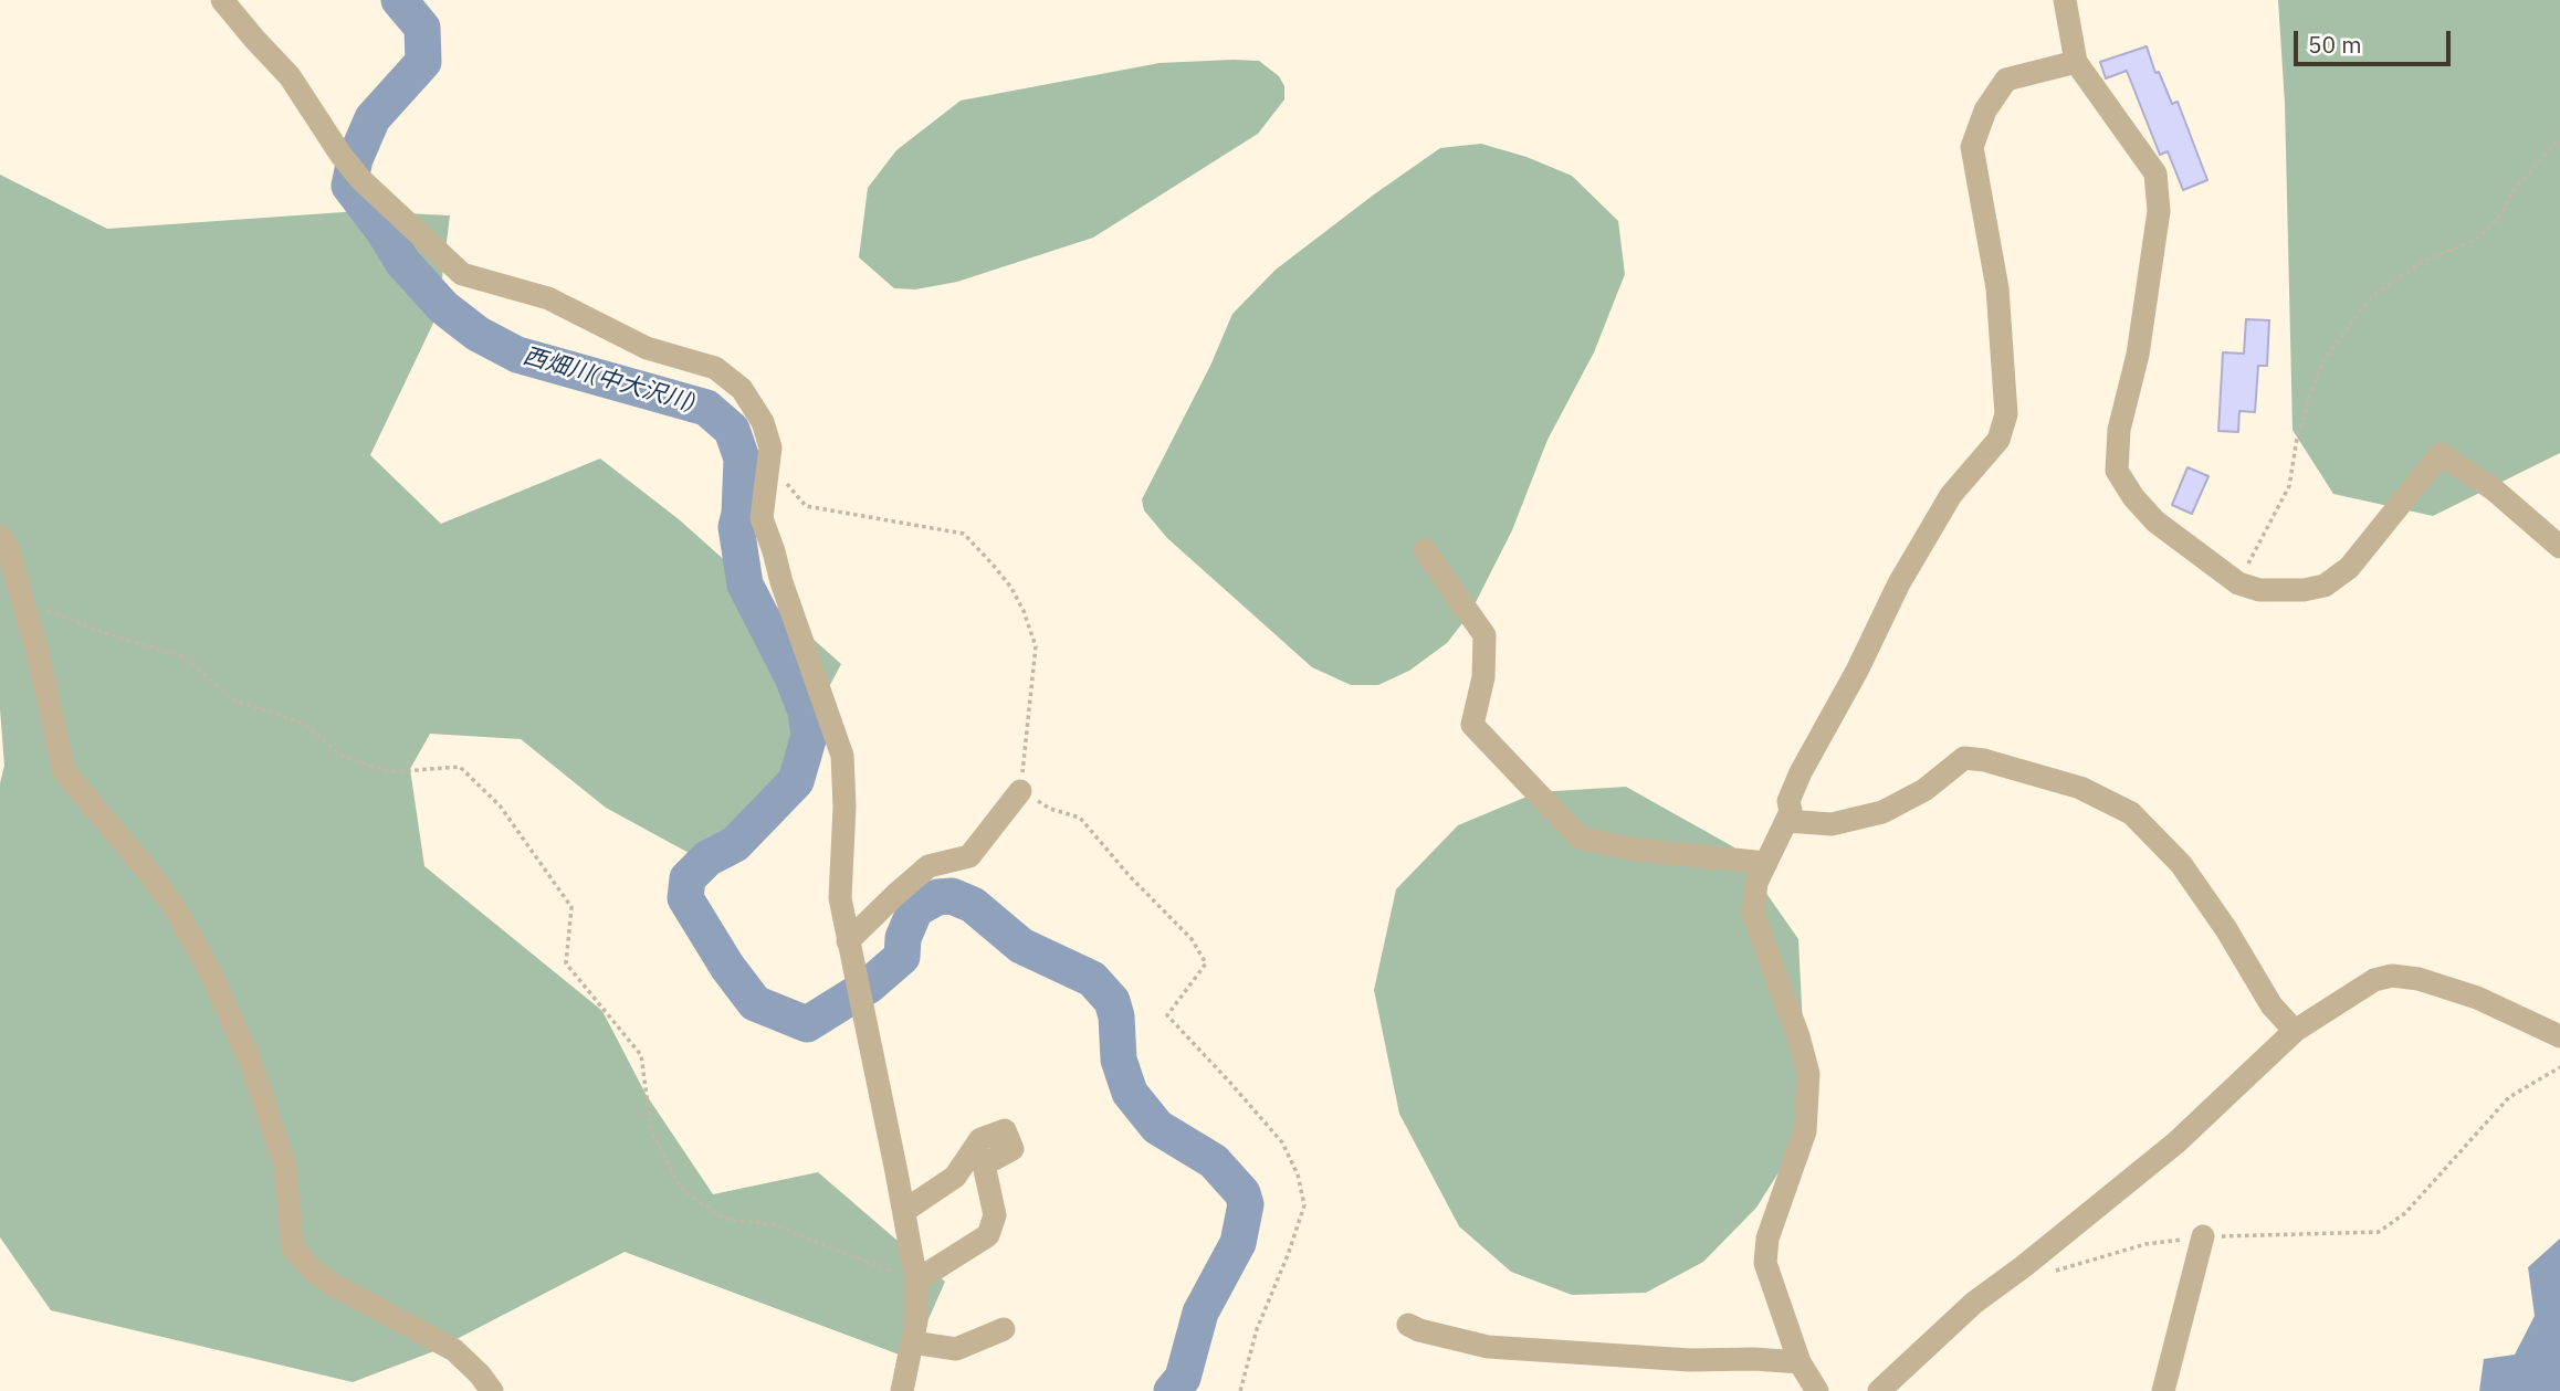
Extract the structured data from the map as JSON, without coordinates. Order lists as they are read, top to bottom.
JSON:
{
  "water": ["西畑川(中大沢川)"],
  "scale_bar": "50 m"
}
